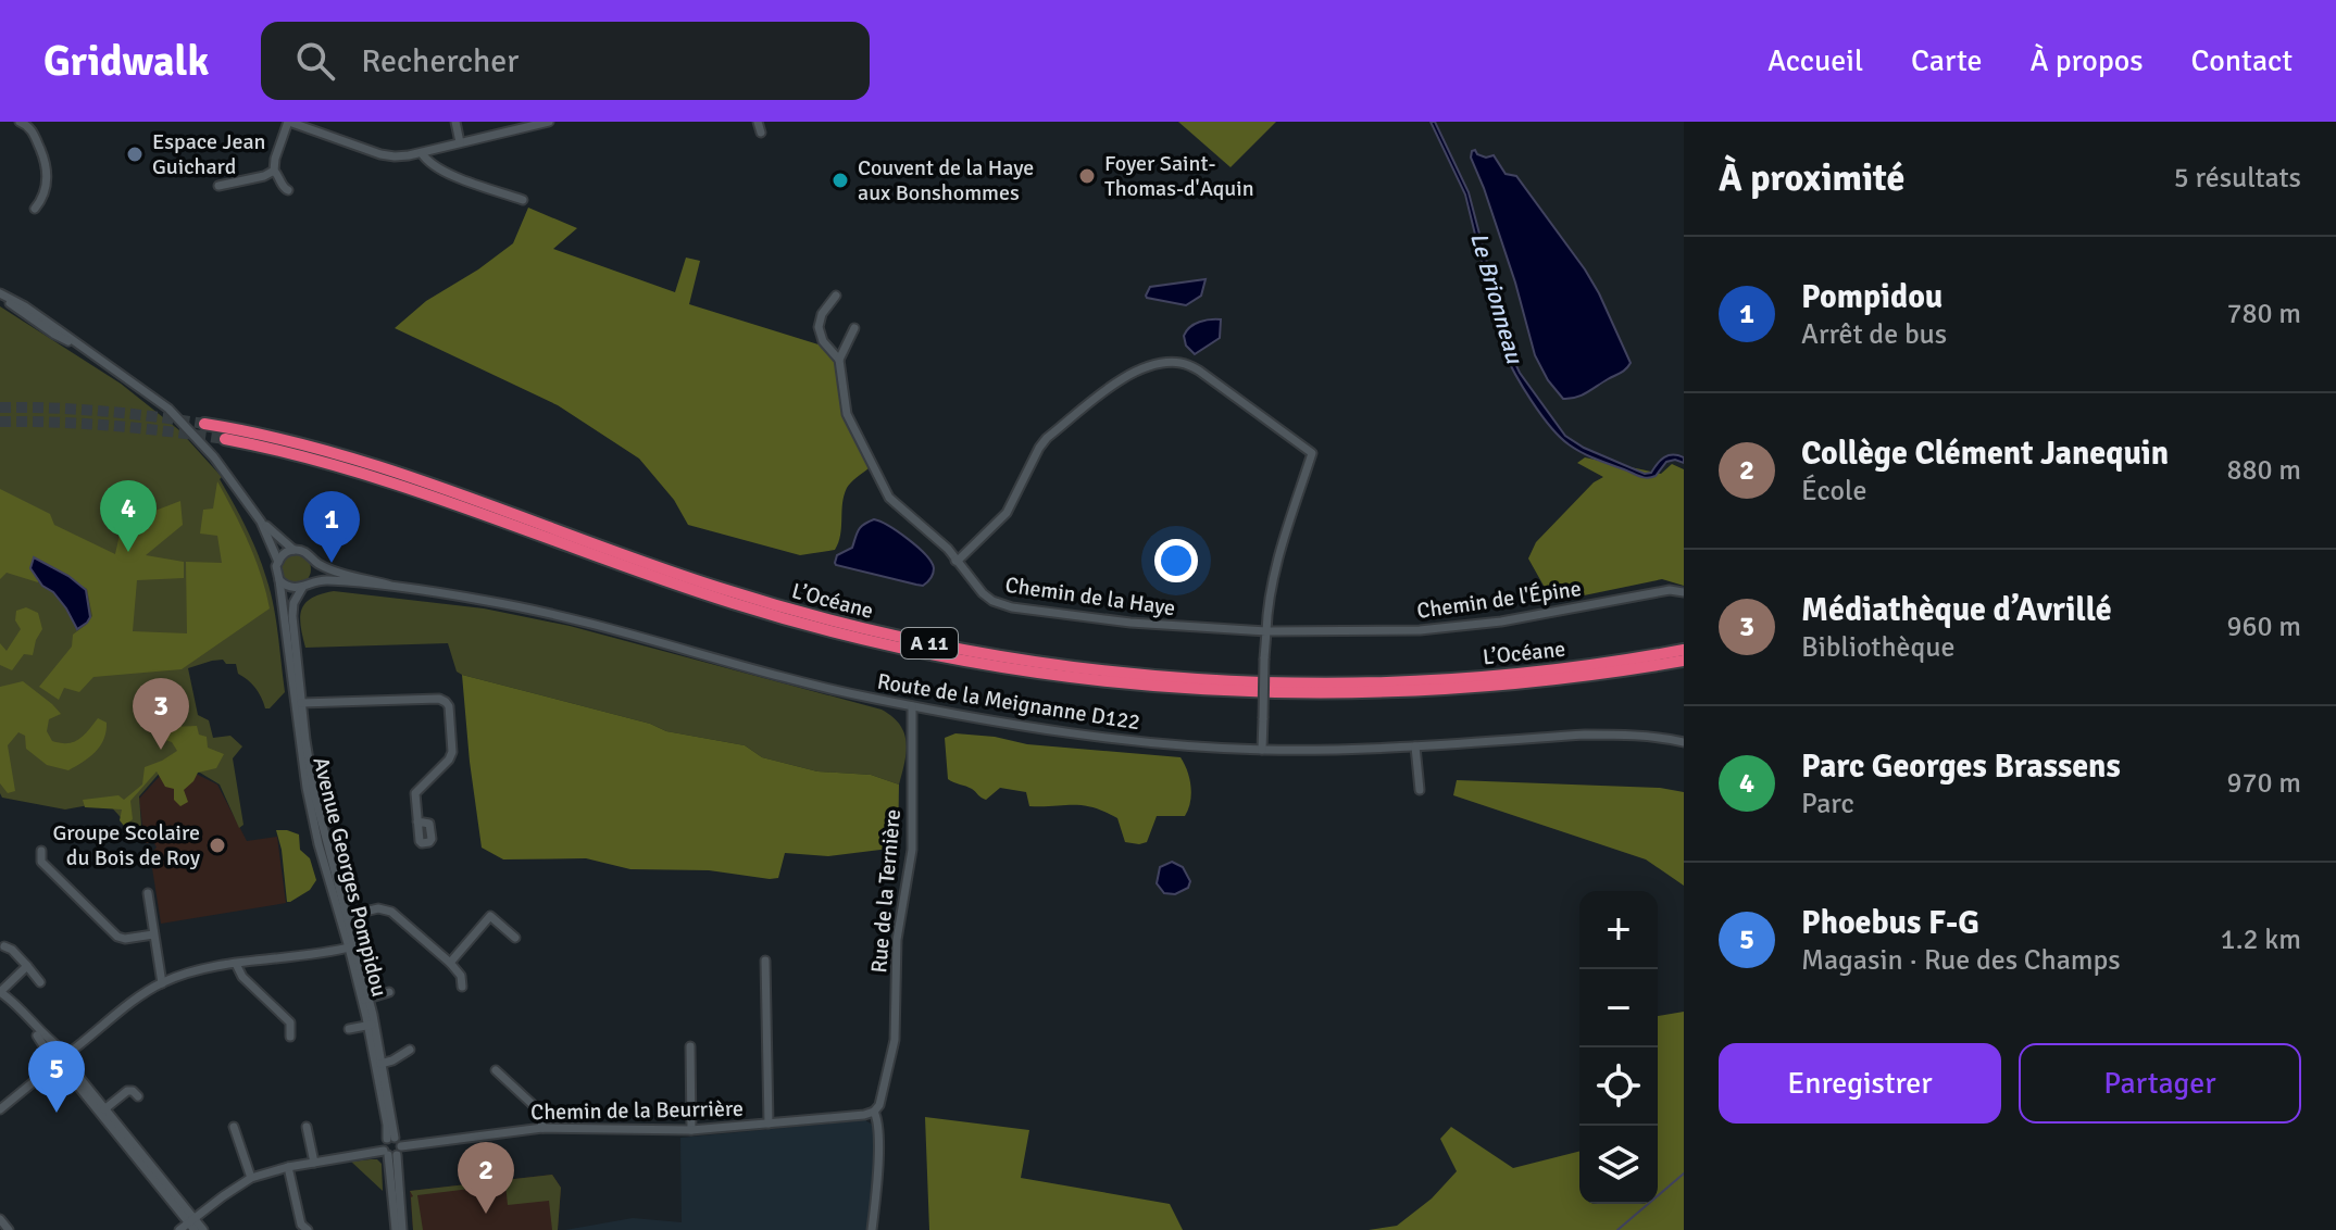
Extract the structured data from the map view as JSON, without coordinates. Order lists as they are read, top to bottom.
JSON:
{
  "streets": {
    "highway": ["L’Océane", "A 11"],
    "street": [
      "Chemin de la Haye",
      "Chemin de l'Épine",
      "Route de la Meignanne D122",
      "Avenue Georges Pompidou",
      "Rue de la Ternière",
      "Chemin de la Beurrière"
    ]
  },
  "crossings": [
    ["Chemin de la Haye", "Chemin de l'Épine"],
    ["Route de la Meignanne D122", "Rue de la Ternière"],
    ["Avenue Georges Pompidou", "Chemin de la Beurrière"],
    ["Rue de la Ternière", "Chemin de la Beurrière"]
  ],
  "water": ["Le Brionneau"],
  "places": [
    "Espace Jean Guichard",
    "Foyer Saint- Thomas-d'Aquin",
    "Couvent de la Haye aux Bonshommes",
    "Groupe Scolaire du Bois de Roy"
  ],
  "page": {
    "header": "Gridwalk",
    "search": "Rechercher",
    "nav": [
      "Accueil",
      "Carte",
      "À propos",
      "Contact"
    ],
    "heading": ["À proximité", "5 résultats"],
    "list": [
      {
        "mark": "1",
        "name": "Pompidou",
        "note": "Arrêt de bus",
        "value": "780 m"
      },
      {
        "mark": "2",
        "name": "Collège Clément Janequin",
        "note": "École",
        "value": "880 m"
      },
      {
        "mark": "3",
        "name": "Médiathèque d’Avrillé",
        "note": "Bibliothèque",
        "value": "960 m"
      },
      {
        "mark": "4",
        "name": "Parc Georges Brassens",
        "note": "Parc",
        "value": "970 m"
      },
      {
        "mark": "5",
        "name": "Phoebus F-G",
        "note": "Magasin · Rue des Champs",
        "value": "1.2 km"
      }
    ],
    "pins": [
      "4",
      "1",
      "3",
      "5",
      "2"
    ],
    "map_buttons": ["+", "−"],
    "buttons": ["Enregistrer", "Partager"]
  }
}
